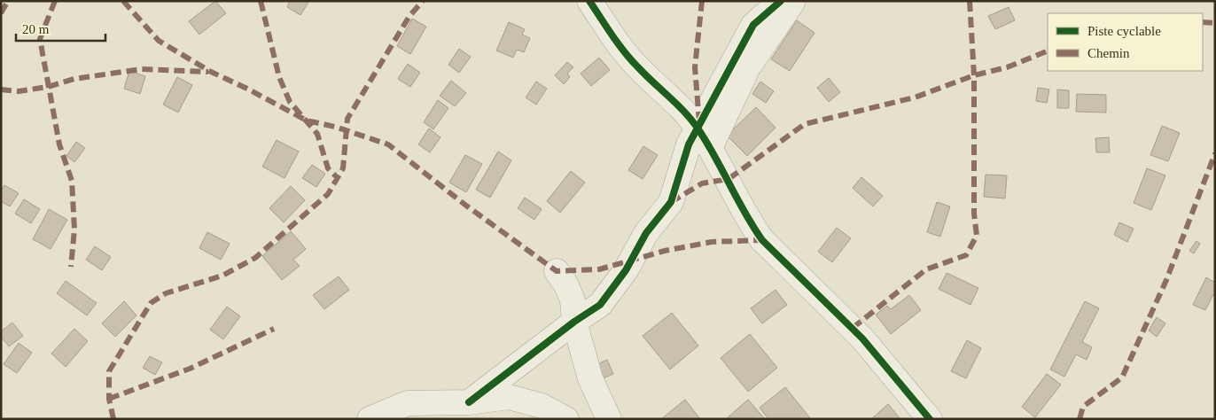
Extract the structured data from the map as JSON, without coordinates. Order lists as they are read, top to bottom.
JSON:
{
  "legend": ["Piste cyclable", "Chemin"],
  "scale_bar": "20 m"
}
